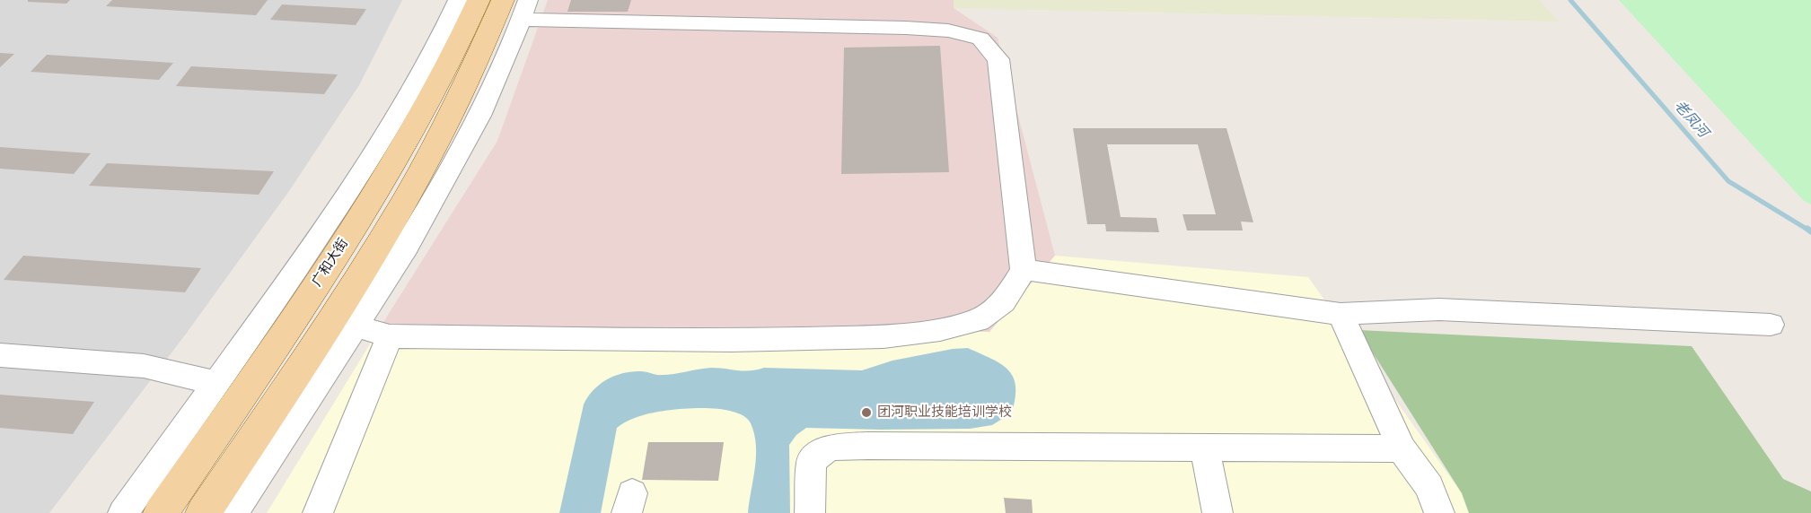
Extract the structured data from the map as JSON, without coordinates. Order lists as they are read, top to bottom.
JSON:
{
  "streets": {
    "main road": ["广和大街"]
  },
  "water": ["老凤河"],
  "places": ["团河职业技能培训学校"]
}
